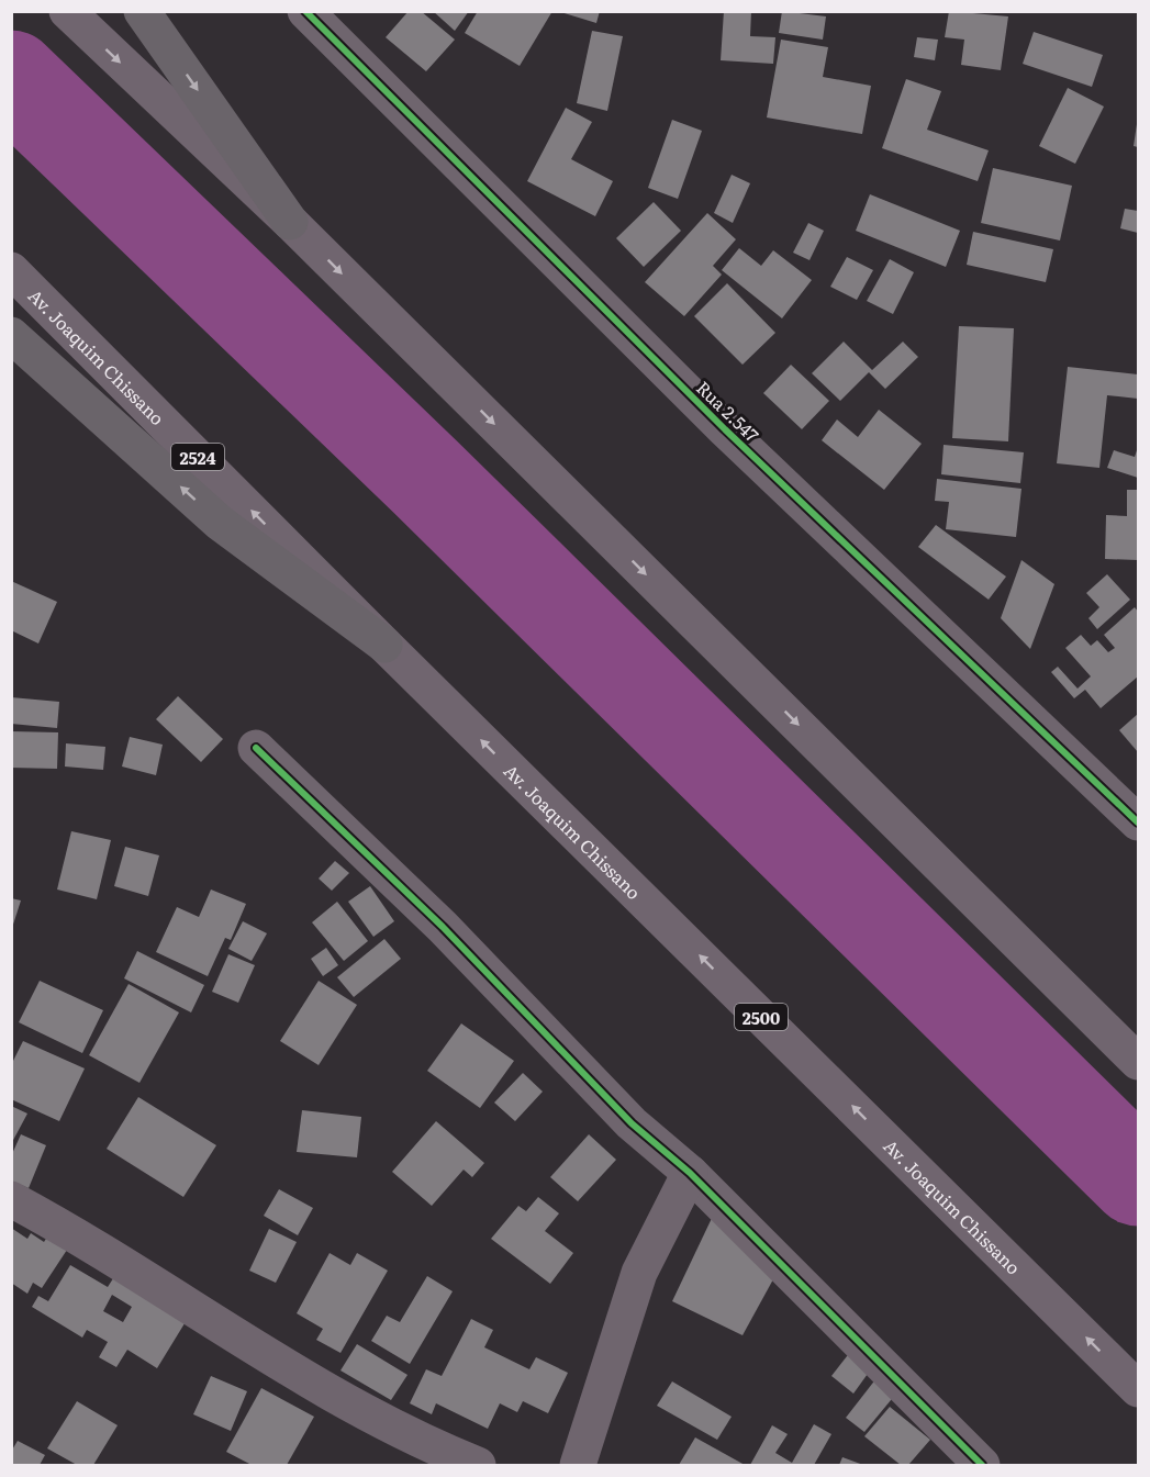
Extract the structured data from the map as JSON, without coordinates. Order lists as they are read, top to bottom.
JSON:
{
  "streets": {
    "main road": ["Av. Joaquim Chissano", "2524", "2500"],
    "street": ["Rua 2.547"]
  }
}
